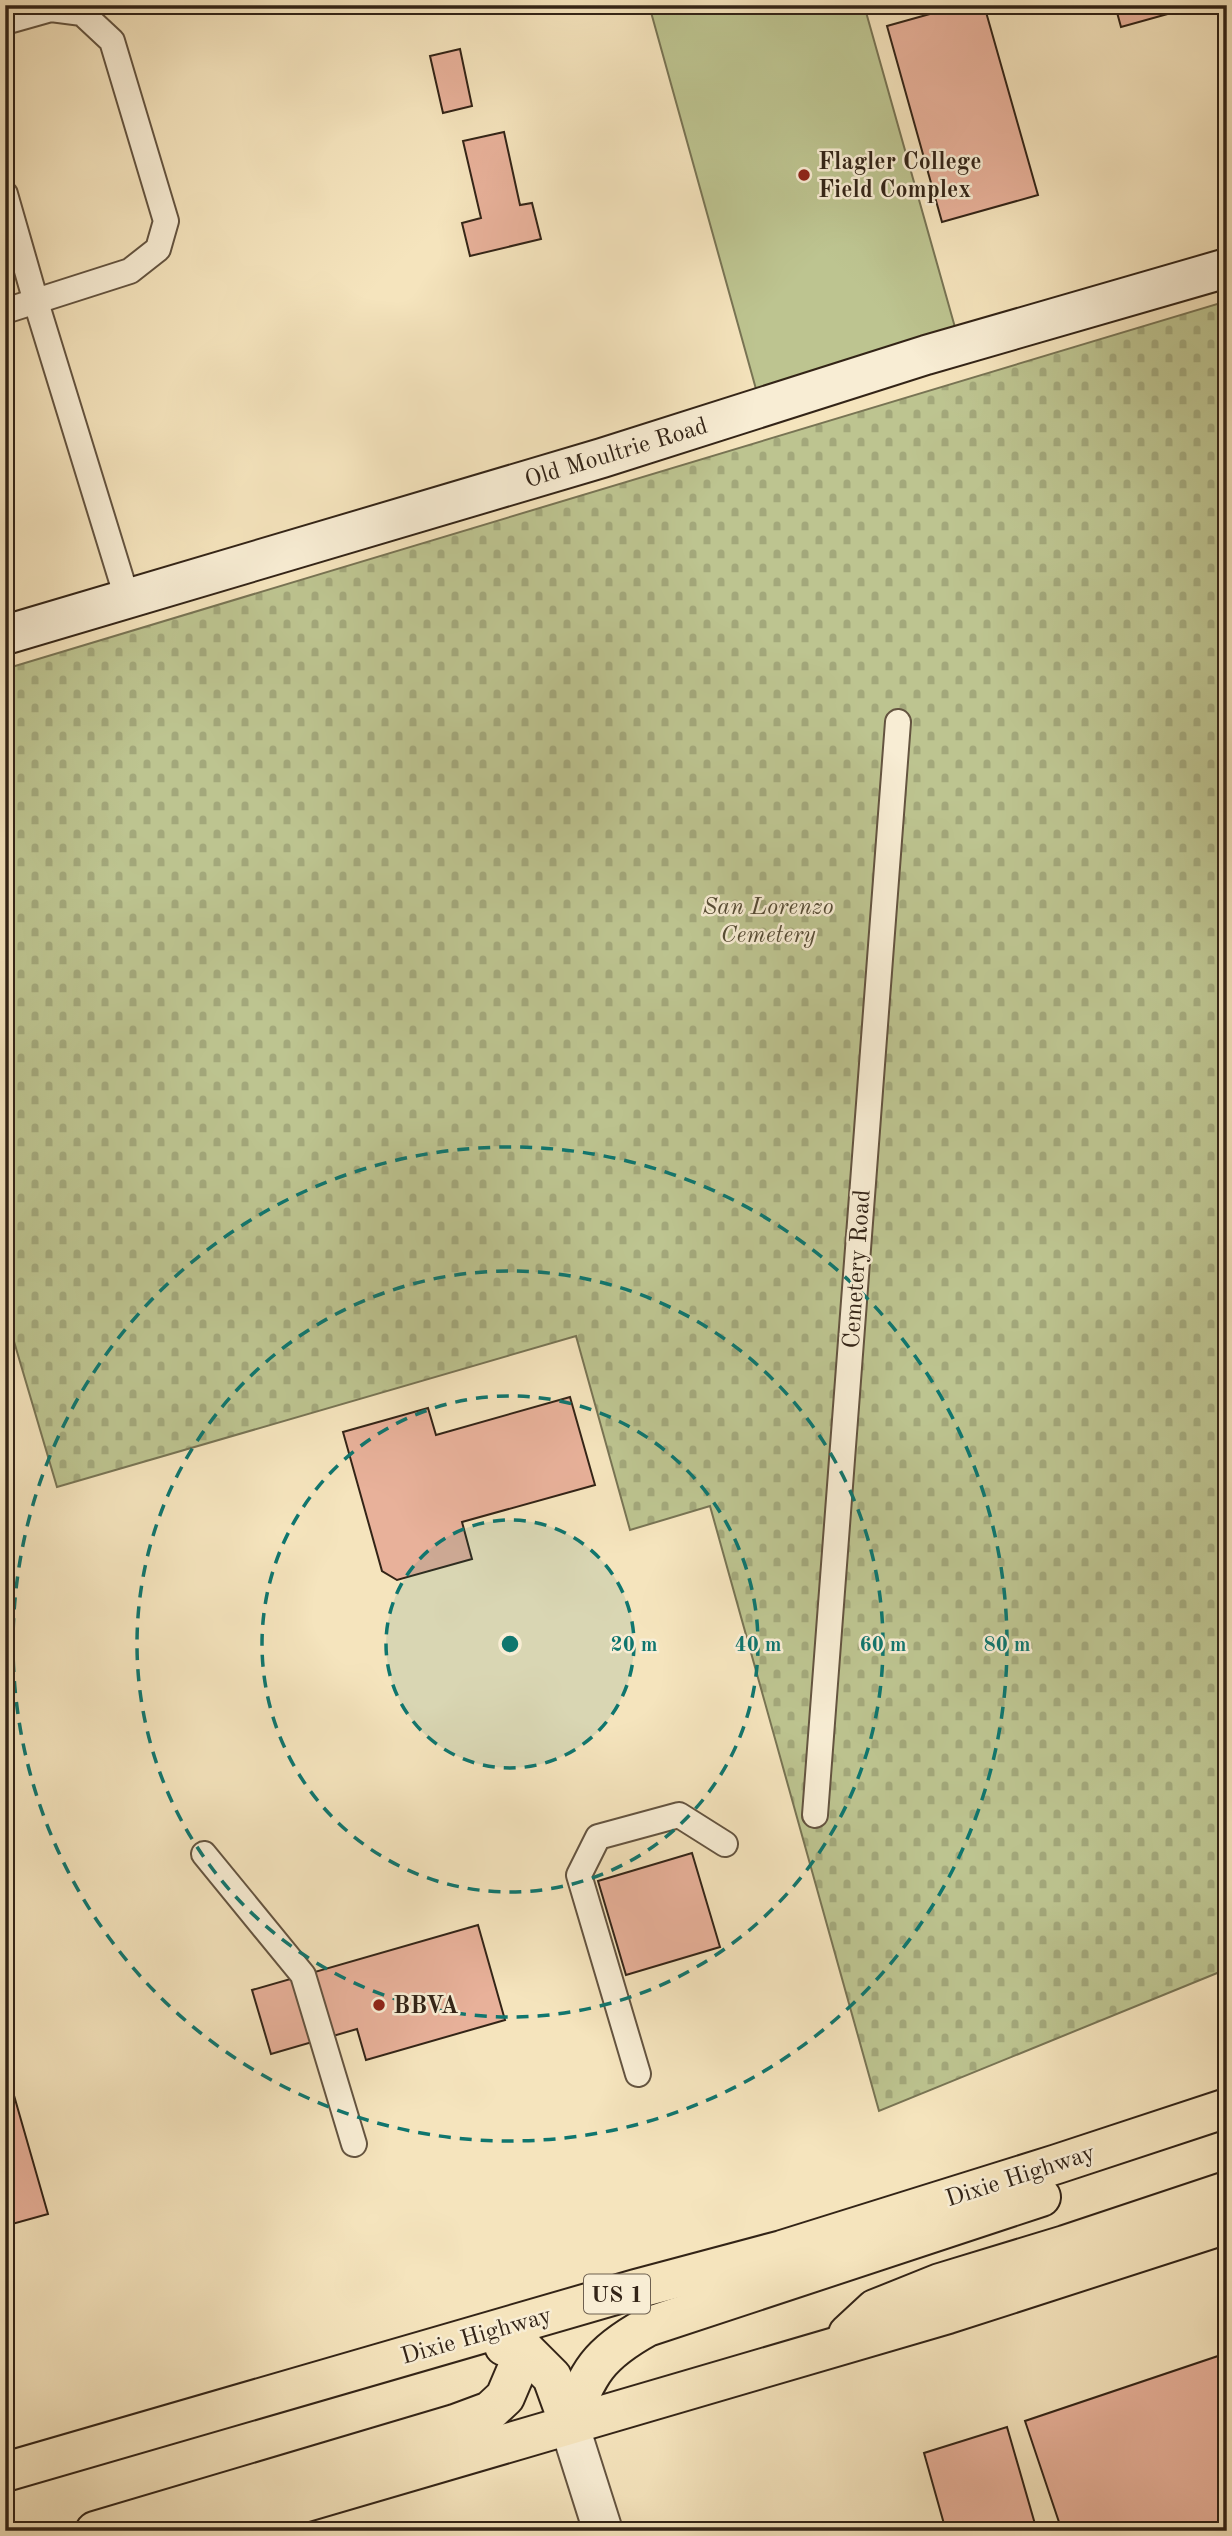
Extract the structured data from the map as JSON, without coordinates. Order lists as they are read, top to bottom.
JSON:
{
  "streets": {
    "main road": ["Old Moultrie Road", "Dixie Highway", "US 1"],
    "lane": ["Cemetery Road"]
  },
  "parks": ["San Lorenzo Cemetery"],
  "places": ["Flagler College Field Complex", "BBVA"],
  "rings": [
    "20 m",
    "40 m",
    "60 m",
    "80 m"
  ]
}
